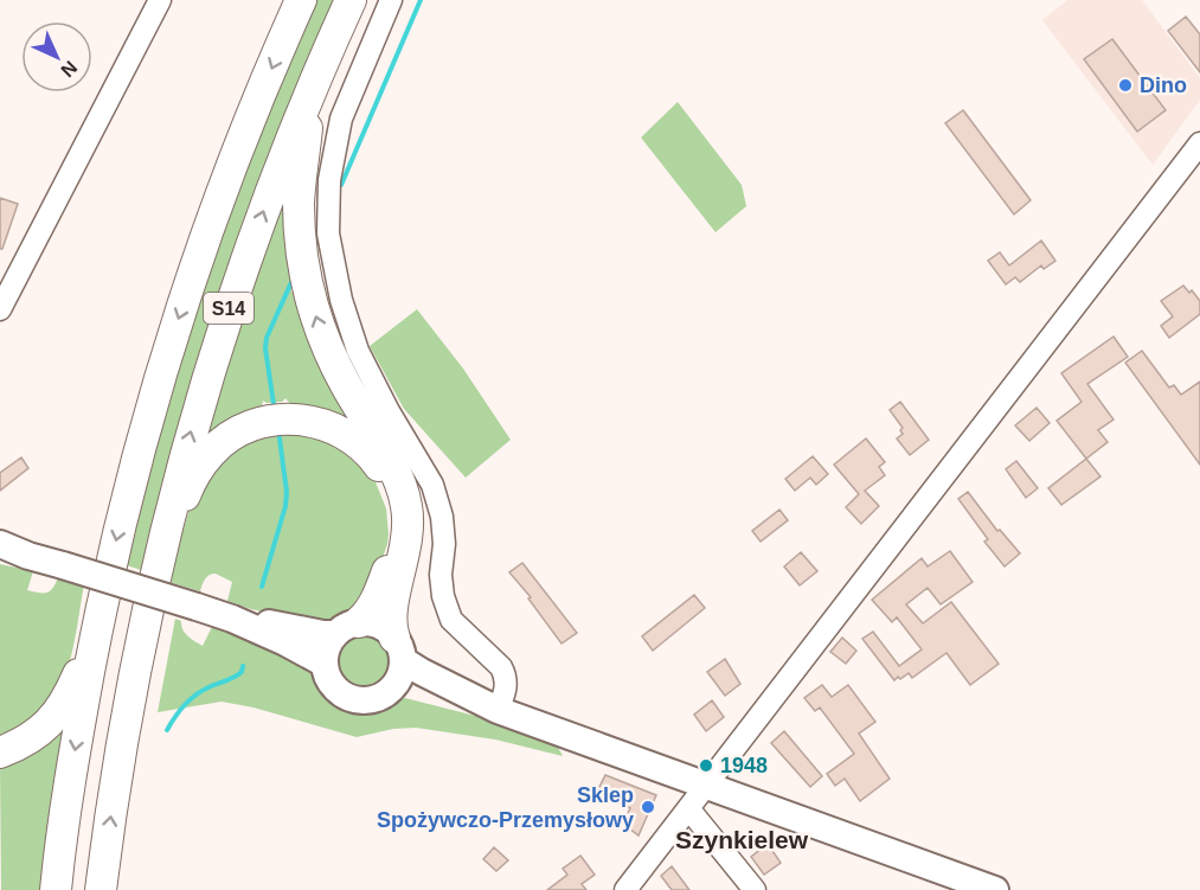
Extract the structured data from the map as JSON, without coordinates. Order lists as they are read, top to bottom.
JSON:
{
  "streets": {
    "highway": ["S14"]
  },
  "districts": ["Szynkielew"],
  "places": ["Dino", "1948", "Sklep Spożywczo-Przemysłowy"],
  "north": "bottom right"
}
